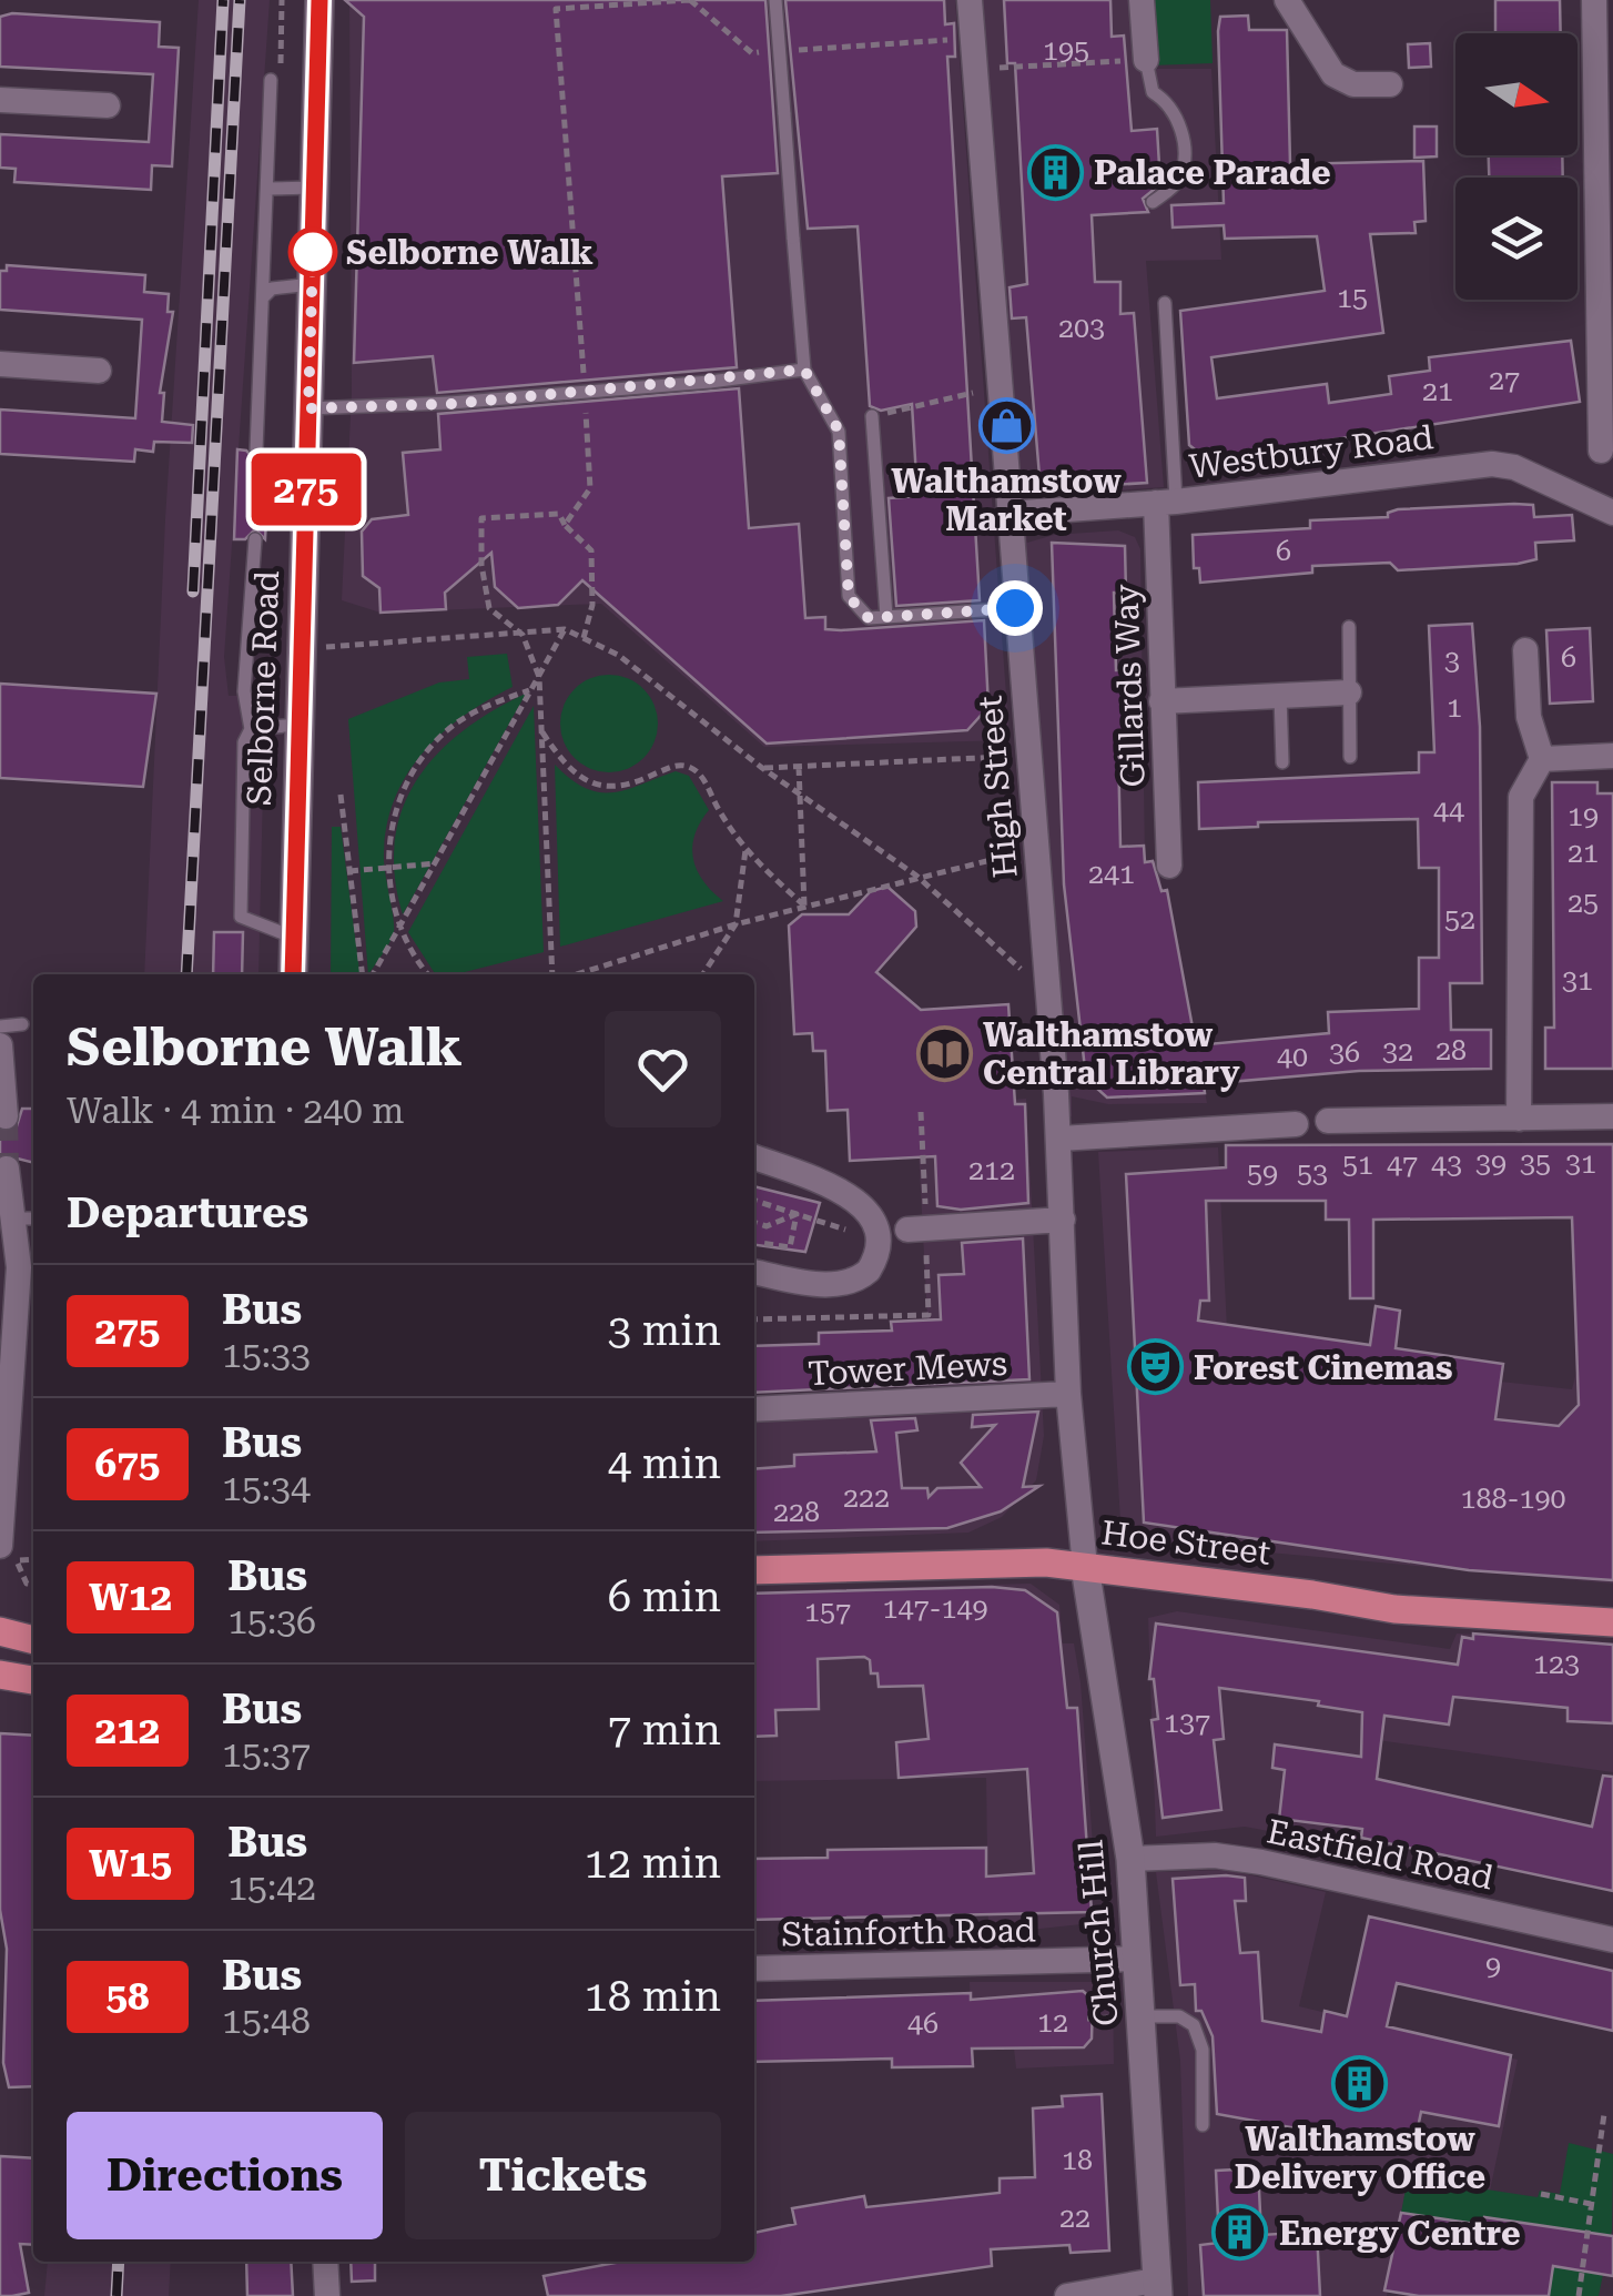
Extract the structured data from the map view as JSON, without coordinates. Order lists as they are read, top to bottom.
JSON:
{
  "streets": {
    "main road": ["Hoe Street"],
    "street": [
      "Westbury Road",
      "Gillards Way",
      "Selborne Road",
      "High Street",
      "Tower Mews",
      "Eastfield Road",
      "Stainforth Road",
      "Church Hill"
    ]
  },
  "crossings": [
    ["Westbury Road", "Gillards Way"],
    ["Westbury Road", "High Street"],
    ["High Street", "Tower Mews"],
    ["High Street", "Hoe Street"],
    ["High Street", "Church Hill"],
    ["Hoe Street", "Church Hill"],
    ["Eastfield Road", "Church Hill"],
    ["Stainforth Road", "Church Hill"]
  ],
  "places": {
    "building": ["Palace Parade", "Walthamstow Delivery Office", "Energy Centre"],
    "other": ["Selborne Walk"],
    "shop": ["Walthamstow Market"],
    "library": ["Walthamstow Central Library"],
    "theatre": ["Forest Cinemas"]
  },
  "lines": ["bus line 275"],
  "house_numbers": [
    "195",
    "15",
    "203",
    "27",
    "21",
    "6",
    "6",
    "3",
    "1",
    "44",
    "19",
    "21",
    "241",
    "25",
    "52",
    "31",
    "28",
    "32",
    "36",
    "40",
    "39",
    "35",
    "31",
    "51",
    "47",
    "43",
    "212",
    "59",
    "53",
    "222",
    "188-190",
    "228",
    "147-149",
    "157",
    "123",
    "137",
    "9",
    "12",
    "46",
    "18",
    "22"
  ],
  "north": "right",
  "page": {
    "on_map": "275",
    "heading": [
      ["Selborne Walk", "Walk · 4 min · 240 m"],
      "Departures"
    ],
    "list": [
      {
        "mark": "275",
        "name": "Bus",
        "note": "15:33",
        "value": "3 min"
      },
      {
        "mark": "675",
        "name": "Bus",
        "note": "15:34",
        "value": "4 min"
      },
      {
        "mark": "W12",
        "name": "Bus",
        "note": "15:36",
        "value": "6 min"
      },
      {
        "mark": "212",
        "name": "Bus",
        "note": "15:37",
        "value": "7 min"
      },
      {
        "mark": "W15",
        "name": "Bus",
        "note": "15:42",
        "value": "12 min"
      },
      {
        "mark": "58",
        "name": "Bus",
        "note": "15:48",
        "value": "18 min"
      }
    ],
    "buttons": ["Directions", "Tickets"]
  }
}
